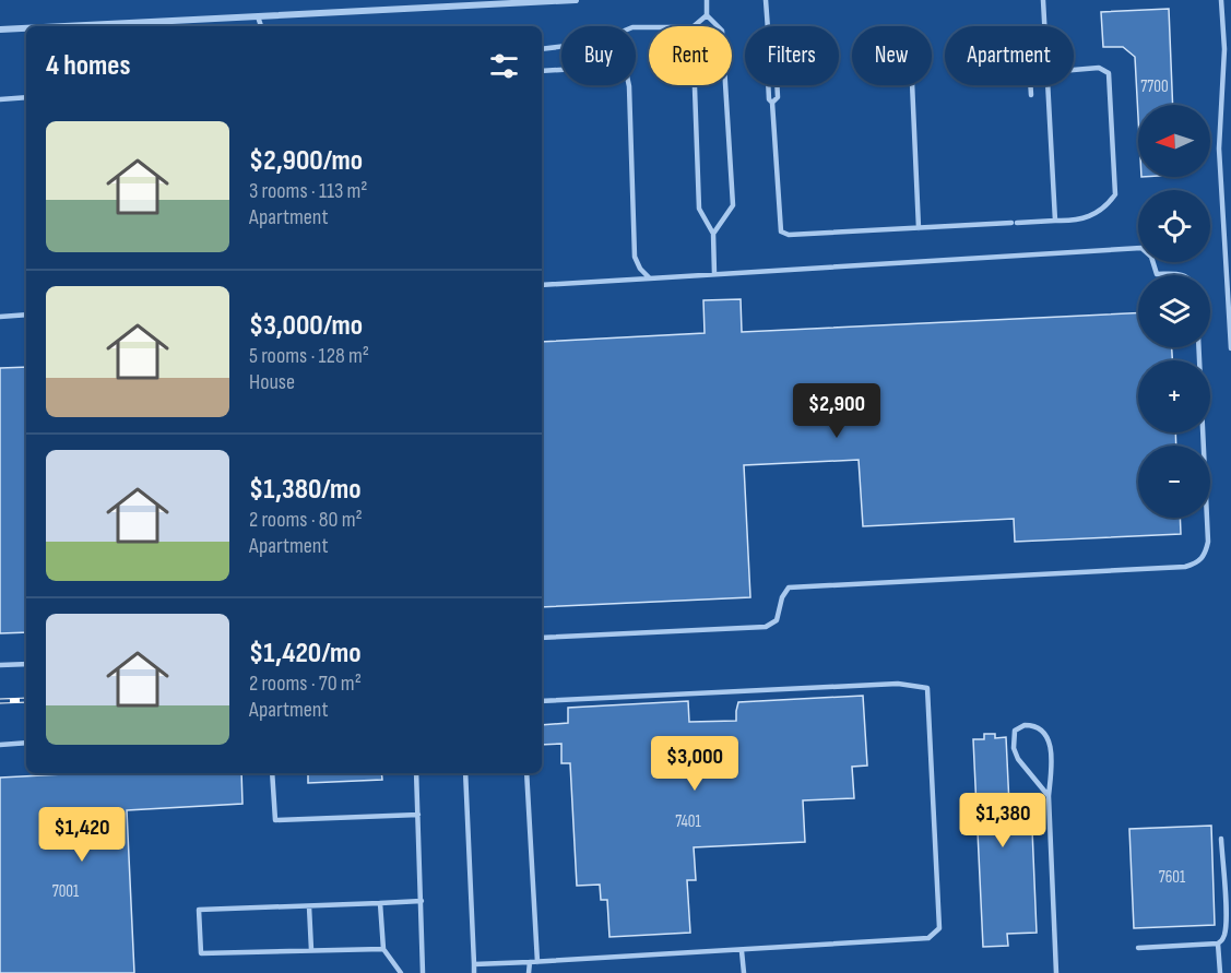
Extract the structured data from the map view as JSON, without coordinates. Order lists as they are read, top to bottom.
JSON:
{
  "house_numbers": [
    "7700",
    "7401",
    "7601",
    "7001"
  ],
  "north": "left",
  "page": {
    "chip": [
      "Buy",
      "Rent",
      "Filters",
      "New",
      "Apartment"
    ],
    "heading": "4 homes",
    "map_buttons": ["+", "−"],
    "list": [
      {
        "name": "$2,900/mo",
        "note": "3 rooms · 113 m² · Apartment"
      },
      {
        "name": "$3,000/mo",
        "note": "5 rooms · 128 m² · House"
      },
      {
        "name": "$1,380/mo",
        "note": "2 rooms · 80 m² · Apartment"
      },
      {
        "name": "$1,420/mo",
        "note": "2 rooms · 70 m² · Apartment"
      }
    ],
    "price": [
      "$2,900",
      "$3,000",
      "$1,380",
      "$1,420"
    ]
  }
}
